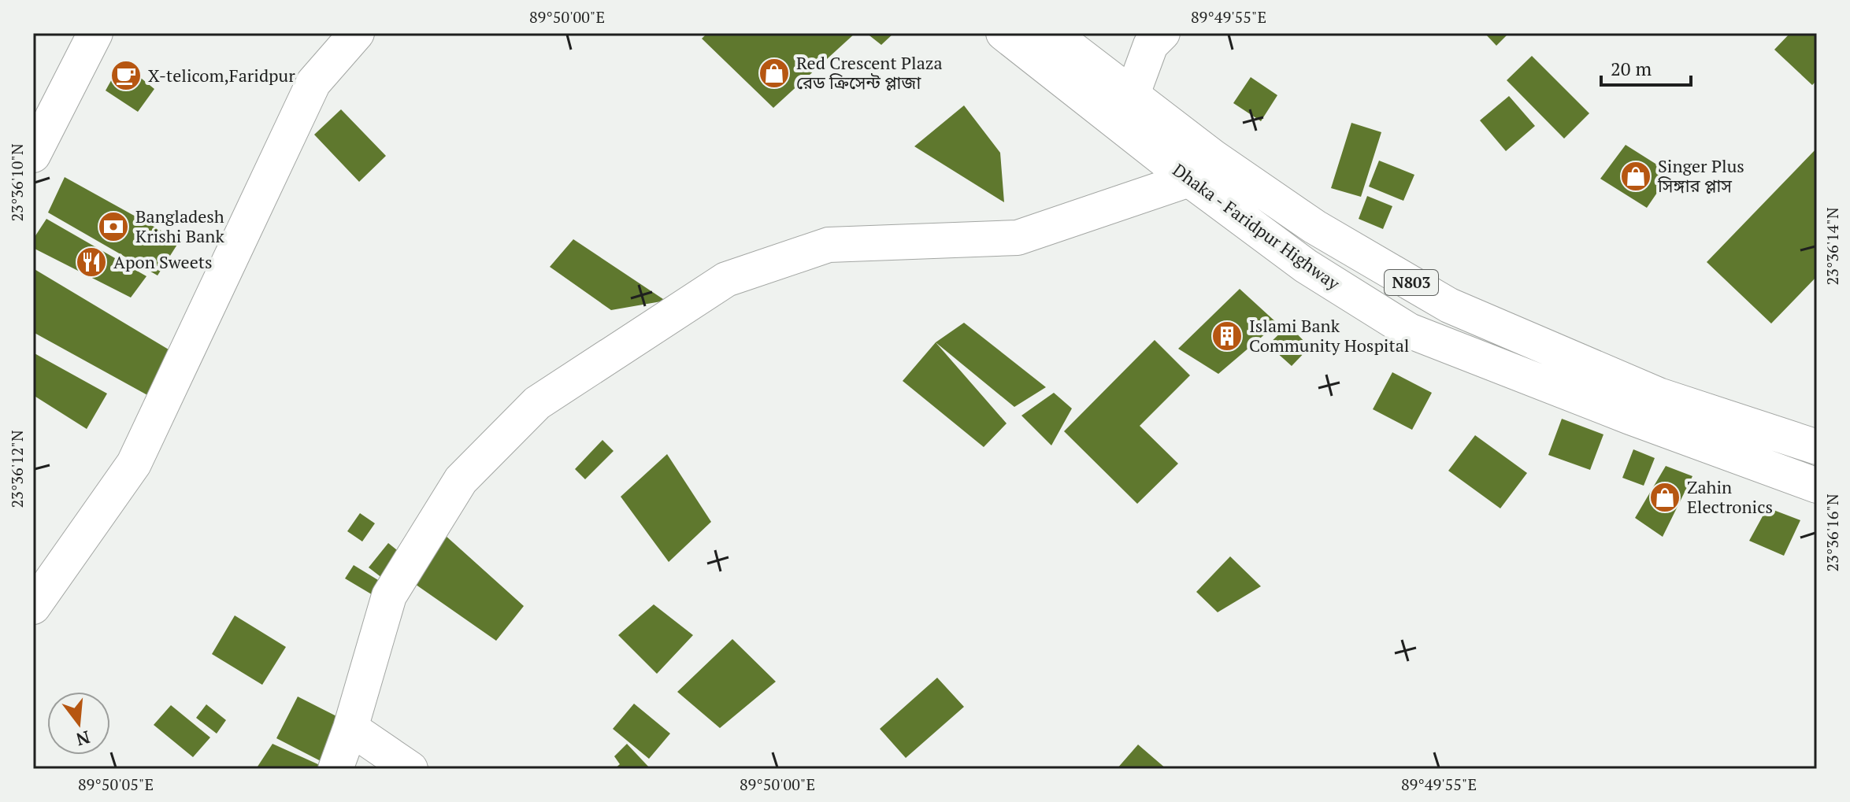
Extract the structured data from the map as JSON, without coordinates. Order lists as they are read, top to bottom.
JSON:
{
  "streets": {
    "main road": ["Dhaka - Faridpur Highway", "N803"]
  },
  "places": {
    "shop": ["Red Crescent Plaza রেড ক্রিসেন্ট প্লাজা", "Singer Plus সিঙ্গার প্লাস", "Zahin Electronics"],
    "cafe": ["X-telicom,Faridpur"],
    "bank": ["Bangladesh Krishi Bank"],
    "restaurant": ["Apon Sweets"],
    "building": ["Islami Bank Community Hospital"]
  },
  "scale_bar": "20 m",
  "north": "bottom",
  "coordinates": [
    "89°50'00\"E",
    "89°49'55\"E",
    "23°36'10\"N",
    "23°36'14\"N",
    "23°36'12\"N",
    "23°36'16\"N",
    "89°50'05\"E"
  ]
}
